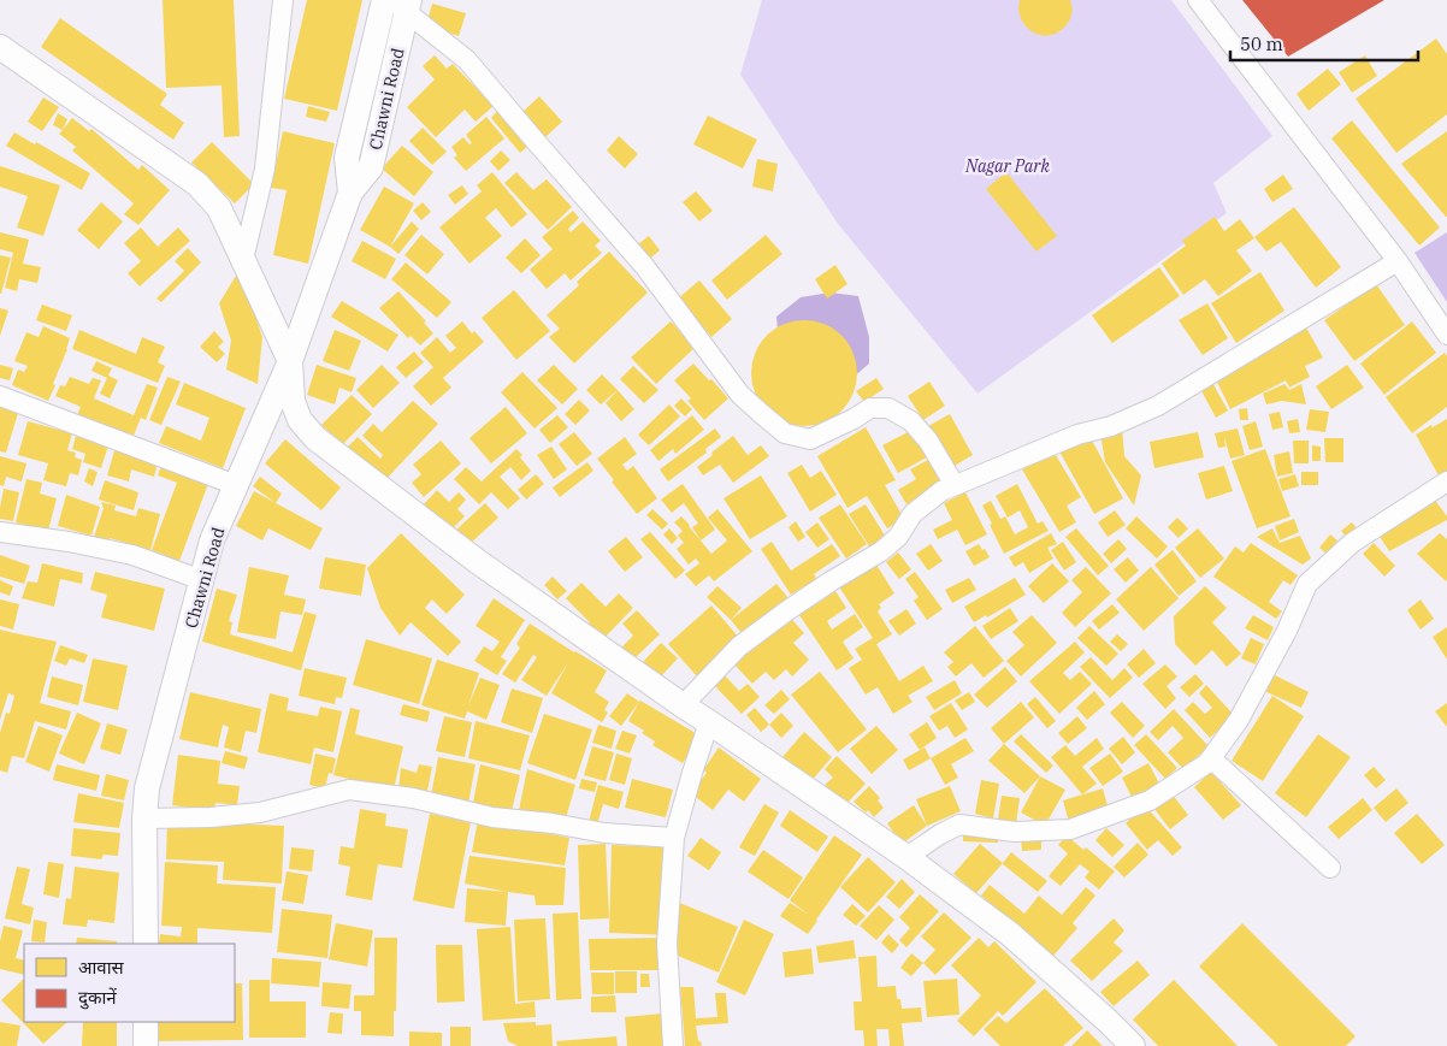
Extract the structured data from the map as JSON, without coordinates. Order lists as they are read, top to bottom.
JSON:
{
  "streets": {
    "street": ["Chawni Road"]
  },
  "parks": ["Nagar Park"],
  "legend": ["आवास", "दुकानें"],
  "scale_bar": "50 m"
}
